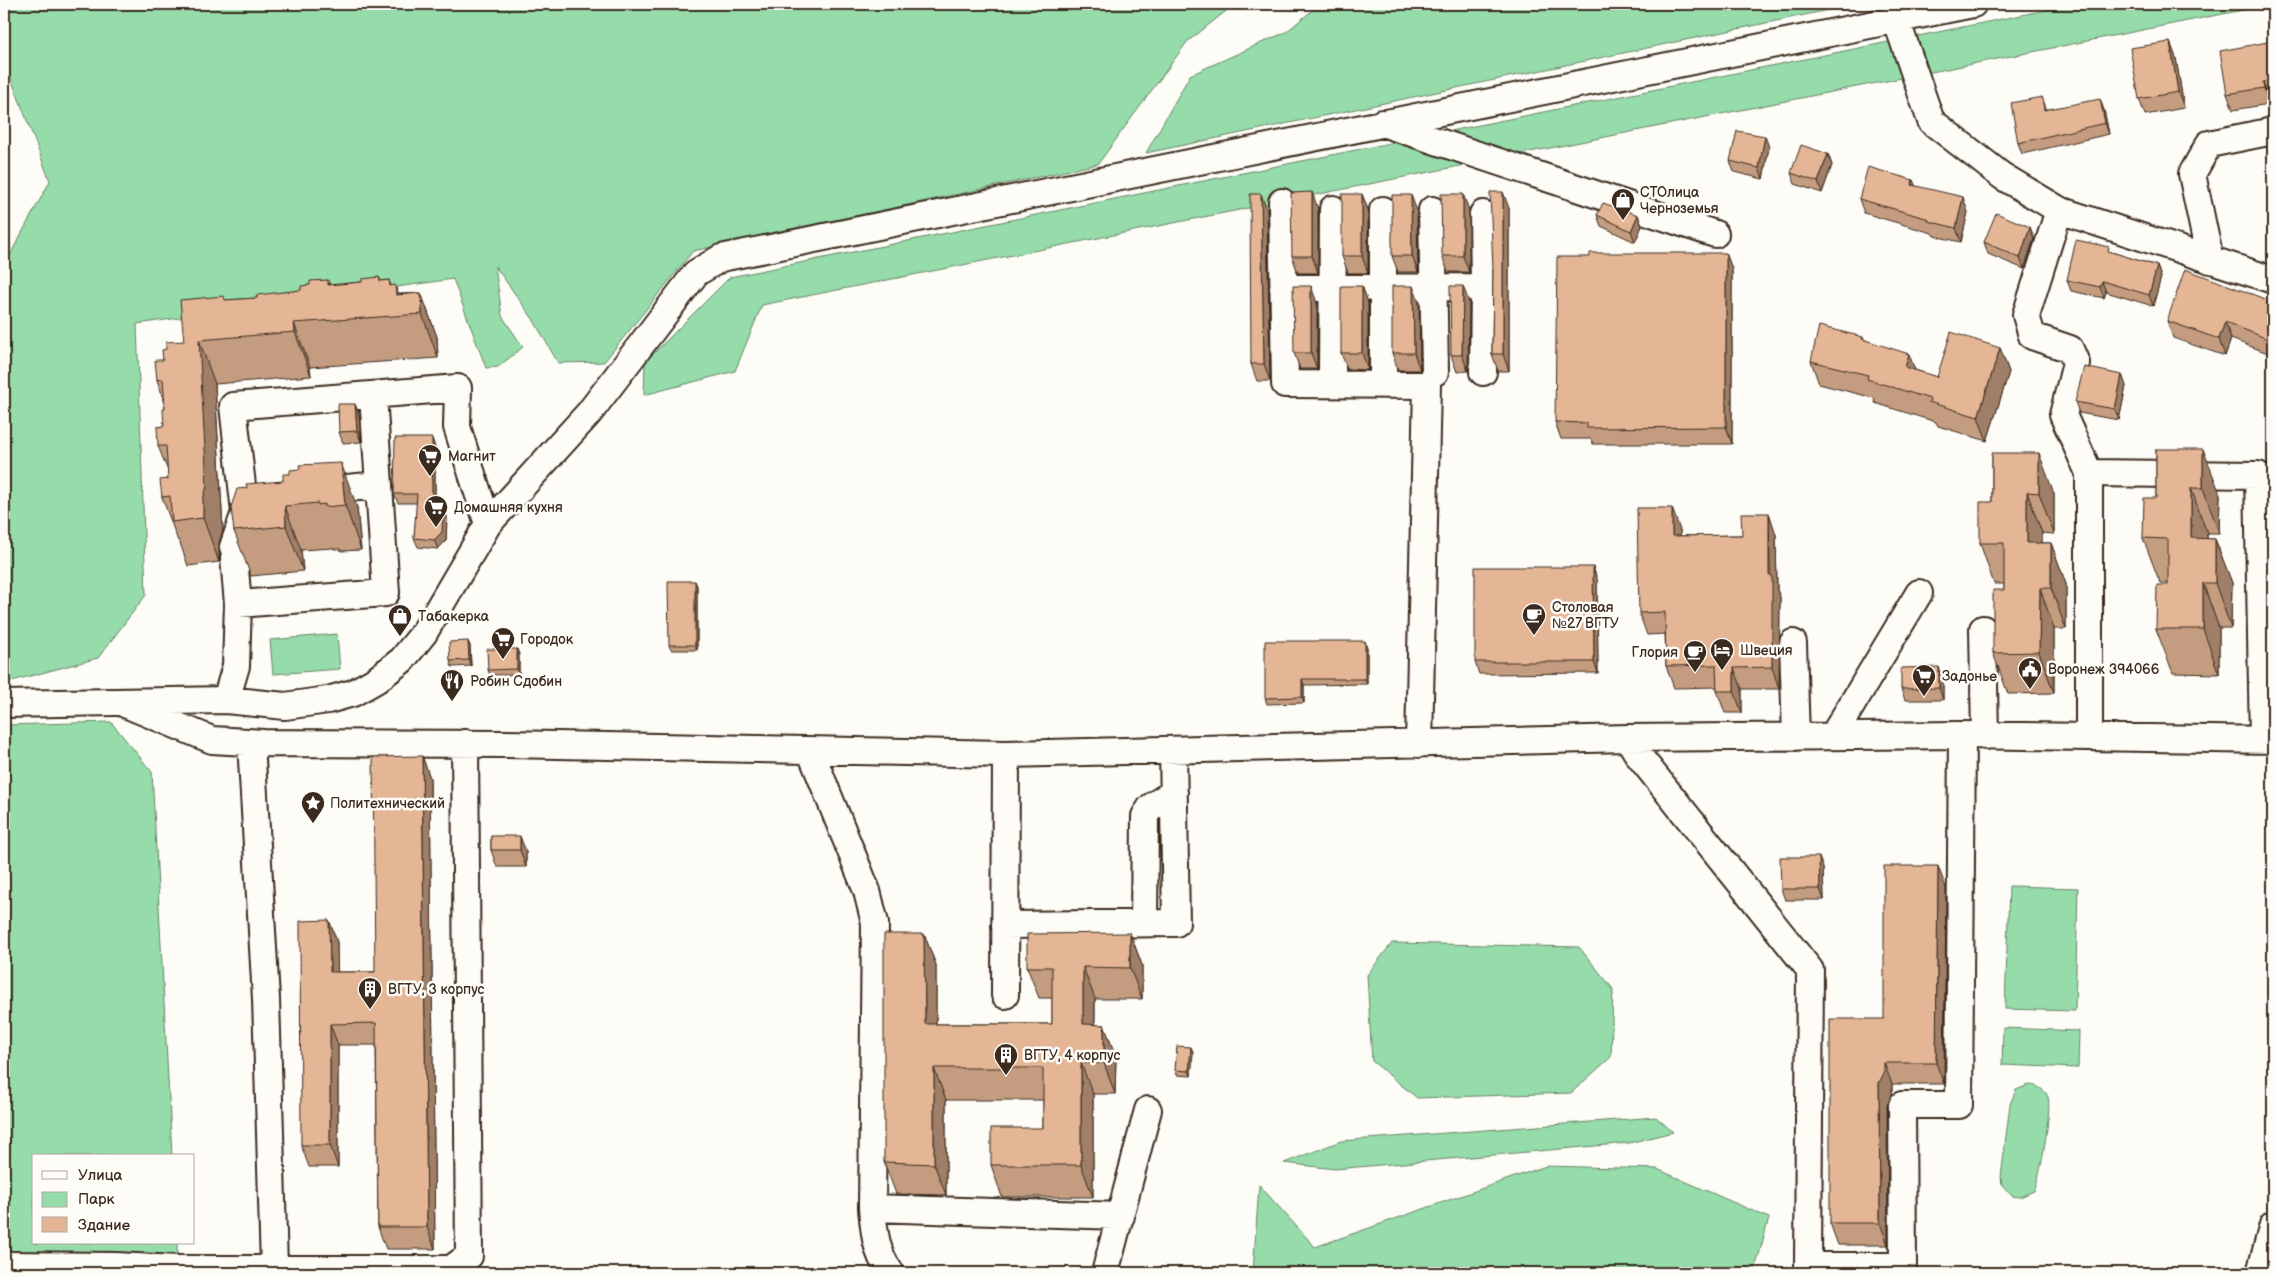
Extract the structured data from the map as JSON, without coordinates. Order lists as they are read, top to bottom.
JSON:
{
  "places": {
    "shop": ["СТОлица Черноземья", "Табакерка"],
    "supermarket": [
      "Магнит",
      "Домашняя кухня",
      "Городок",
      "Задонье"
    ],
    "cafe": ["Столовая №27 ВГТУ", "Глория"],
    "hotel": ["Швеция"],
    "public building": ["Воронеж 394066"],
    "restaurant": ["Робин Сдобин"],
    "place": ["Политехнический"],
    "building": ["ВГТУ, 3 корпус", "ВГТУ, 4 корпус"]
  },
  "legend": ["Улица", "Парк", "Здание"]
}
